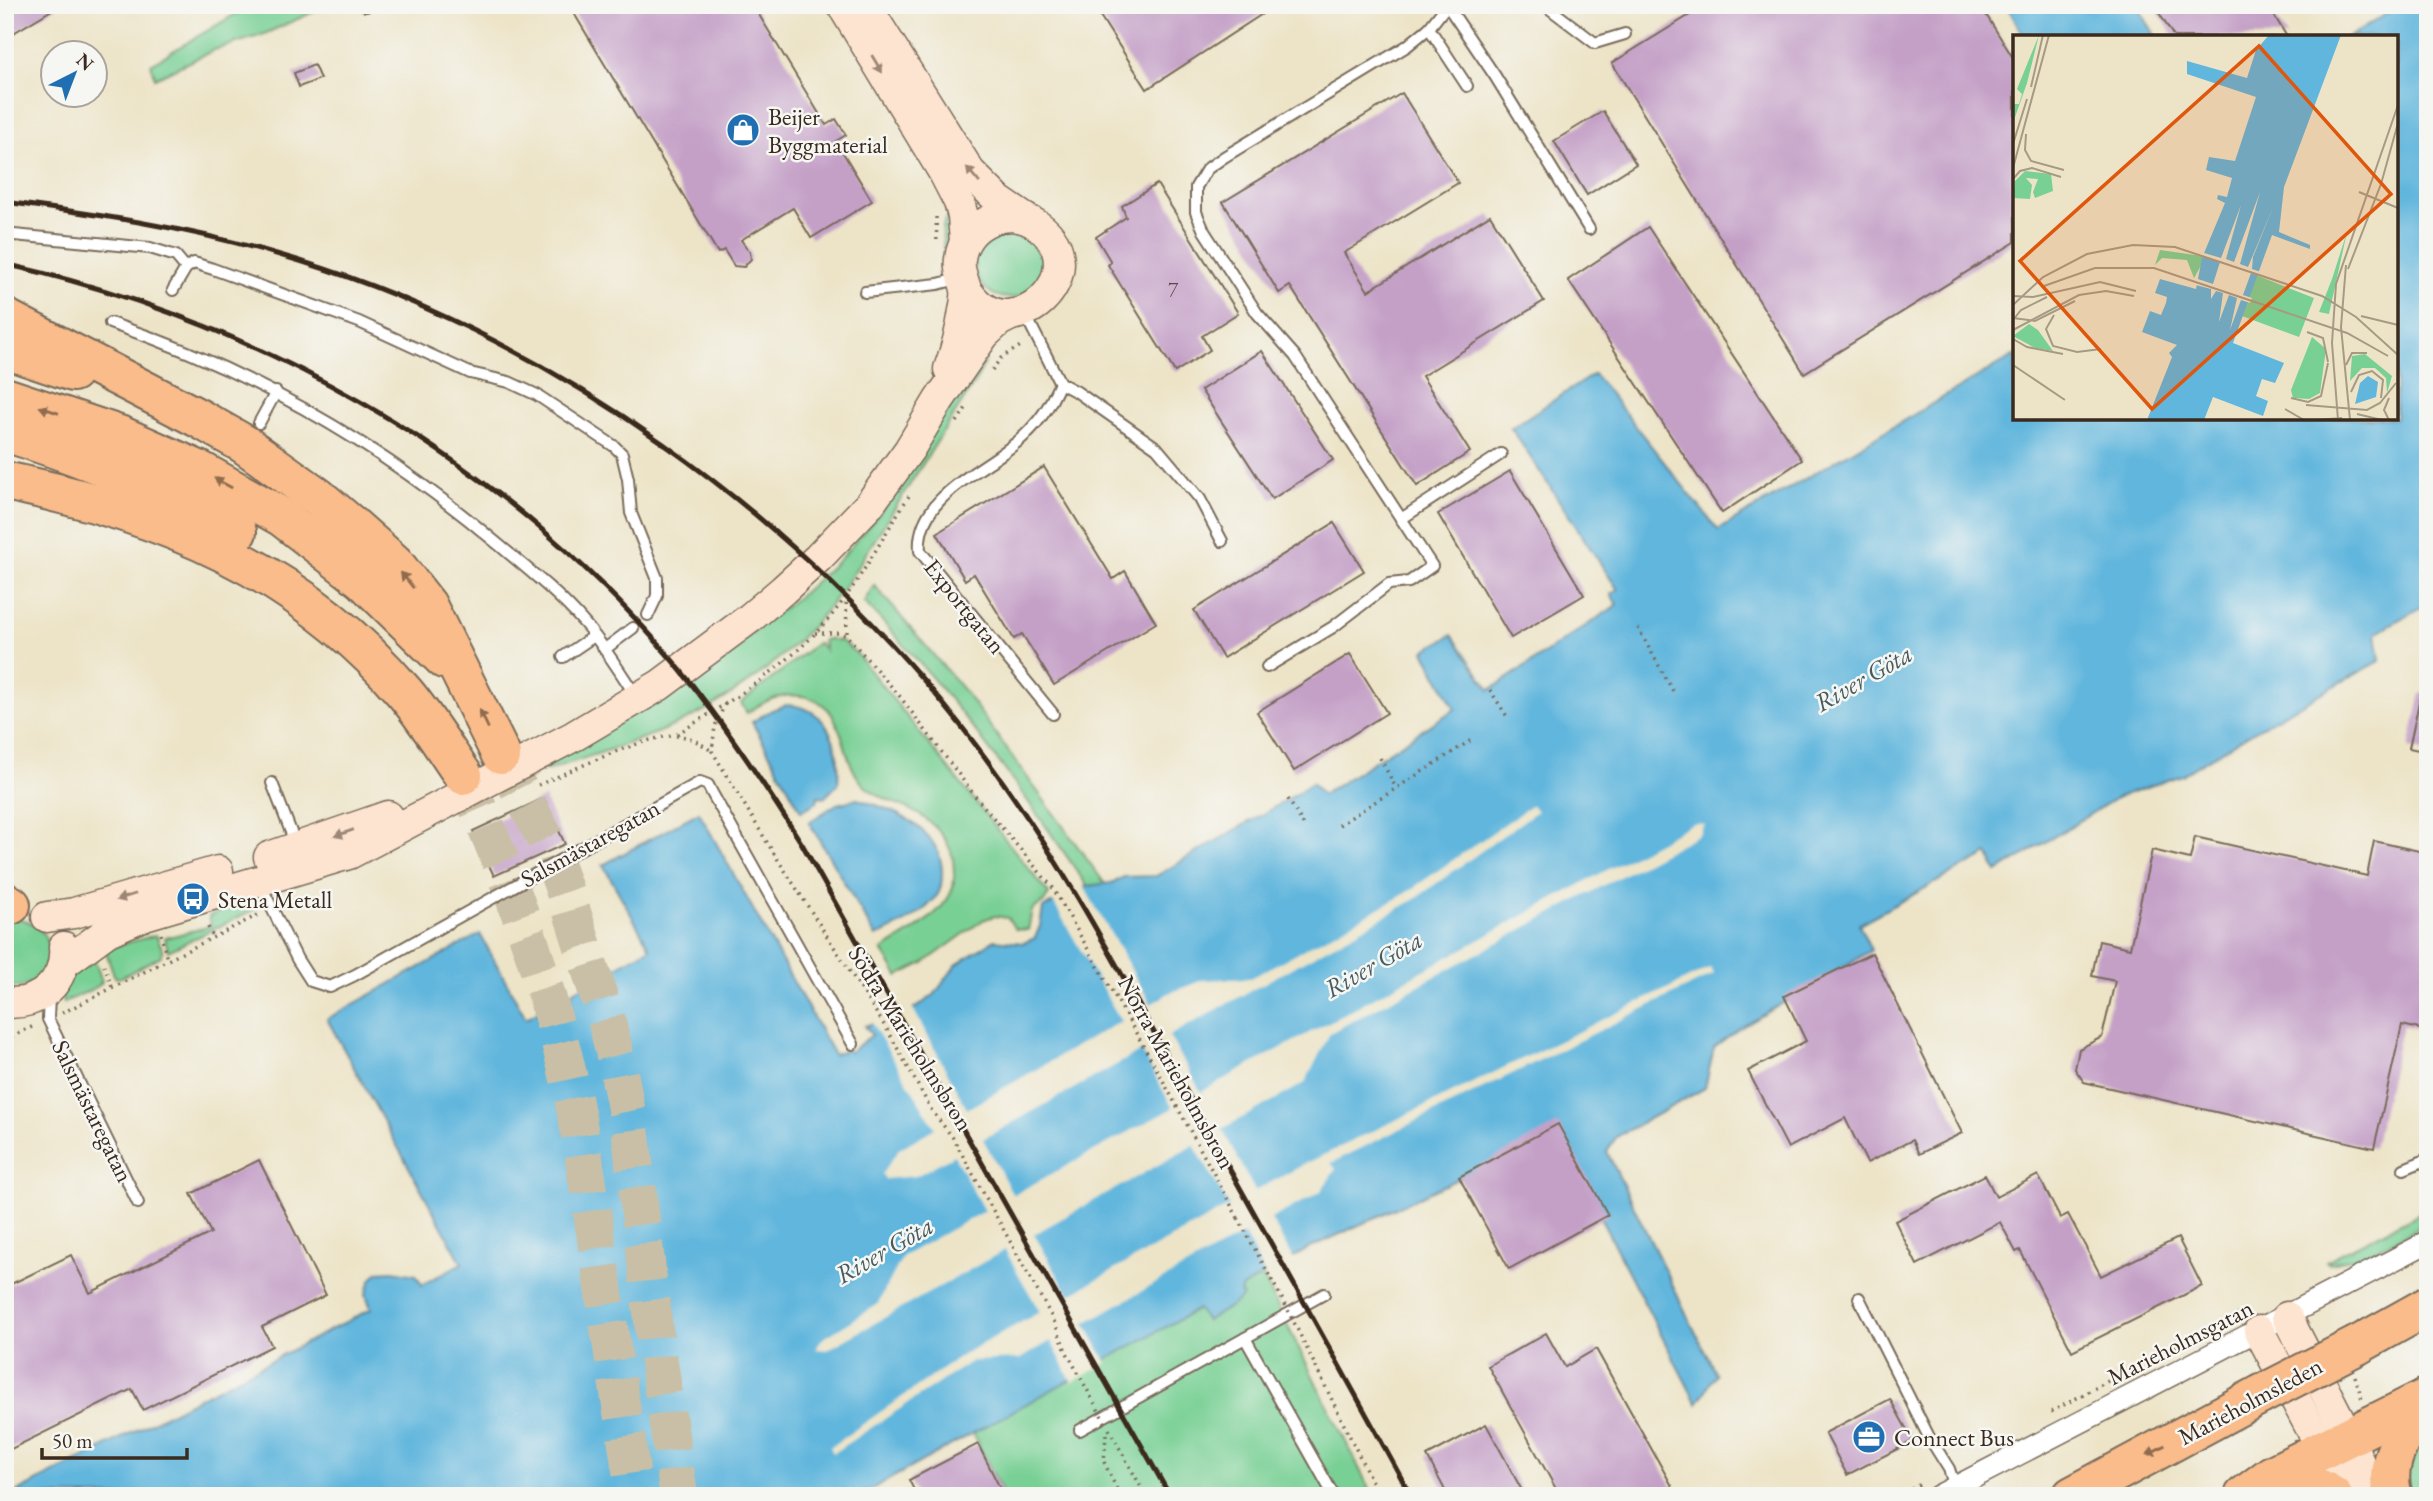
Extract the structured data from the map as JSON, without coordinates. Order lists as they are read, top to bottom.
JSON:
{
  "streets": {
    "highway": ["Marieholmsleden"],
    "street": ["Marieholmsgatan"],
    "lane": ["Exportgatan", "Salsmästaregatan"],
    "path": ["Södra Marieholmsbron", "Norra Marieholmsbron"]
  },
  "water": ["River Göta"],
  "places": {
    "shop": ["Beijer Byggmaterial"],
    "bus stop": ["Stena Metall"],
    "office": ["Connect Bus"]
  },
  "house_numbers": ["7"],
  "scale_bar": "50 m",
  "north": "top right"
}
